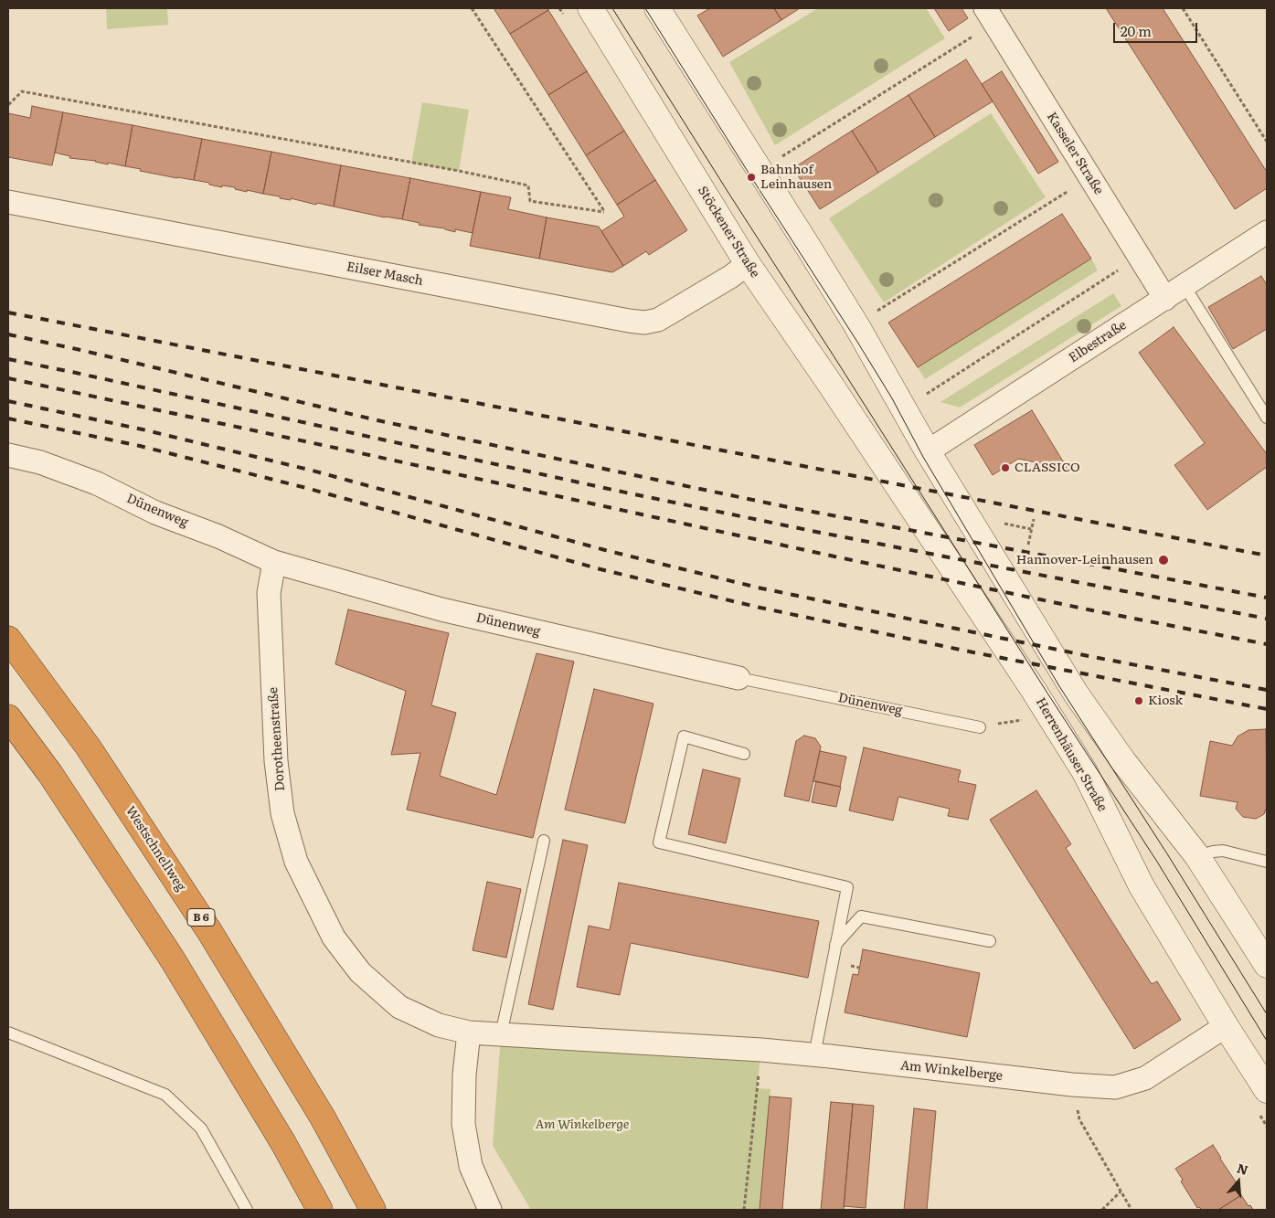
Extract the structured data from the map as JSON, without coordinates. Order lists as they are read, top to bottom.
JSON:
{
  "streets": {
    "highway": ["Westschnellweg", "B 6"],
    "street": [
      "Kasseler Straße",
      "Stöckener Straße",
      "Eilser Masch",
      "Elbestraße",
      "Dünenweg",
      "Dorotheenstraße",
      "Herrenhäuser Straße",
      "Am Winkelberge"
    ]
  },
  "crossings": [
    ["Kasseler Straße", "Elbestraße"],
    ["Stöckener Straße", "Eilser Masch"],
    ["Stöckener Straße", "Herrenhäuser Straße"],
    ["Dünenweg", "Dorotheenstraße"],
    ["Dorotheenstraße", "Am Winkelberge"],
    ["Herrenhäuser Straße", "Am Winkelberge"]
  ],
  "parks": ["Am Winkelberge"],
  "places": [
    "Bahnhof Leinhausen",
    "CLASSICO",
    "Hannover-Leinhausen",
    "Kiosk"
  ],
  "scale_bar": "20 m",
  "north": "top"
}
